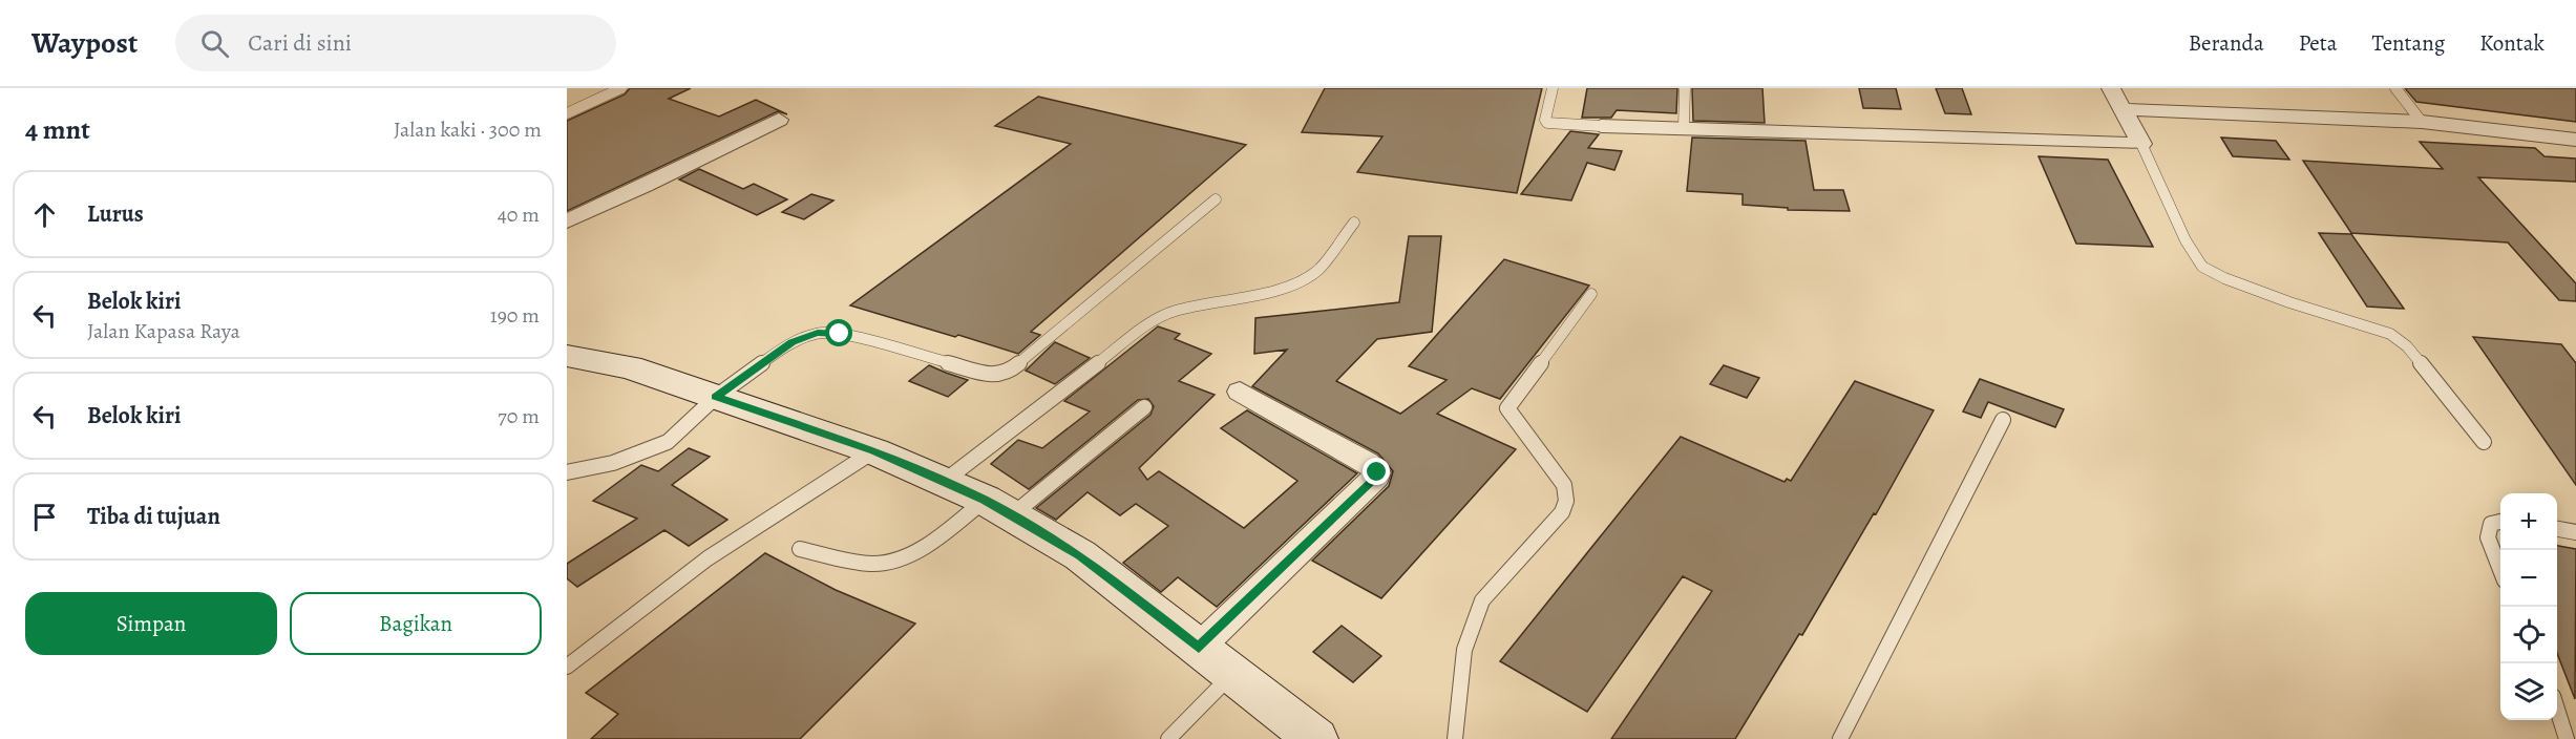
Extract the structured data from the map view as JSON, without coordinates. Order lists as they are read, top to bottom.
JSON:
{
  "page": {
    "header": "Waypost",
    "search": "Cari di sini",
    "nav": [
      "Beranda",
      "Peta",
      "Tentang",
      "Kontak"
    ],
    "heading": ["4 mnt", "Jalan kaki · 300 m"],
    "list": [
      ["Lurus", "40 m"],
      ["Belok kiri", "Jalan Kapasa Raya", "190 m"],
      ["Belok kiri", "70 m"],
      "Tiba di tujuan"
    ],
    "map_buttons": ["+", "−"],
    "buttons": ["Simpan", "Bagikan"]
  }
}
